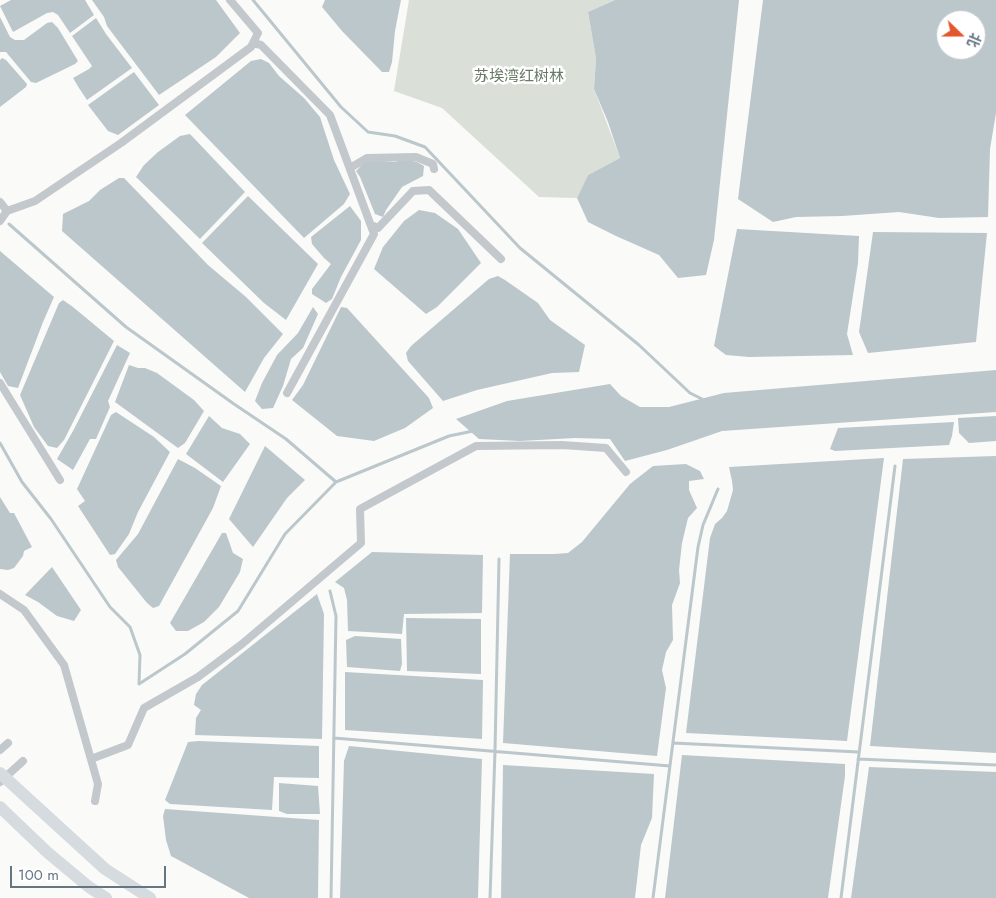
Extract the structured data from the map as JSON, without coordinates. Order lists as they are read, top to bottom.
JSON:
{
  "parks": ["苏埃湾红树林"],
  "scale_bar": "100 m",
  "north": "right"
}
